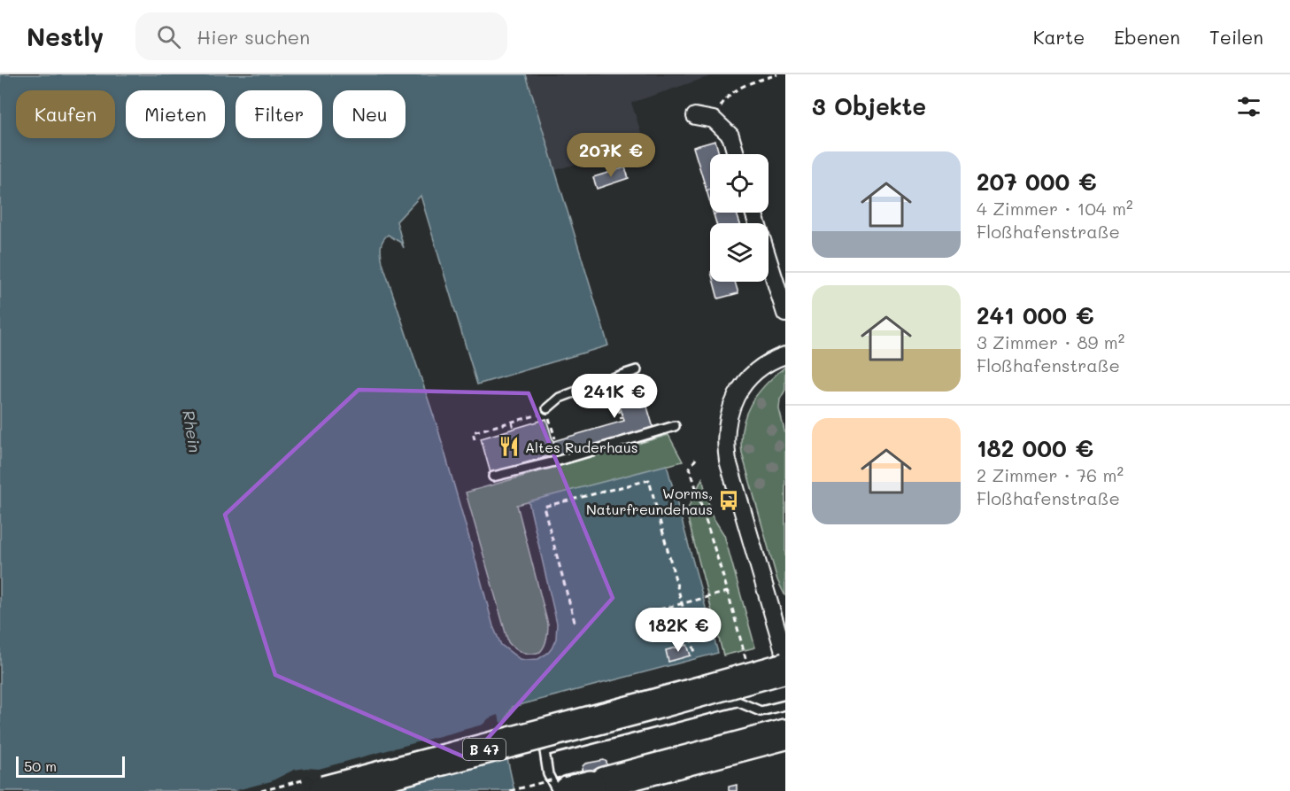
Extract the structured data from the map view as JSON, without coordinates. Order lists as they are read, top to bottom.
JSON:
{
  "streets": {
    "highway": ["B 47"]
  },
  "water": ["Rhein"],
  "places": {
    "restaurant": ["Altes Ruderhaus"],
    "bus stop": ["Worms, Naturfreundehaus"]
  },
  "scale_bar": "50 m",
  "page": {
    "header": "Nestly",
    "search": "Hier suchen",
    "nav": ["Karte", "Ebenen", "Teilen"],
    "heading": "3 Objekte",
    "chip": [
      "Kaufen",
      "Mieten",
      "Filter",
      "Neu"
    ],
    "price": ["207K €", "241K €", "182K €"],
    "list": [
      {
        "name": "207 000 €",
        "note": "4 Zimmer · 104 m² · Floßhafenstraße"
      },
      {
        "name": "241 000 €",
        "note": "3 Zimmer · 89 m² · Floßhafenstraße"
      },
      {
        "name": "182 000 €",
        "note": "2 Zimmer · 76 m² · Floßhafenstraße"
      }
    ],
    "scale": "50 m"
  }
}
